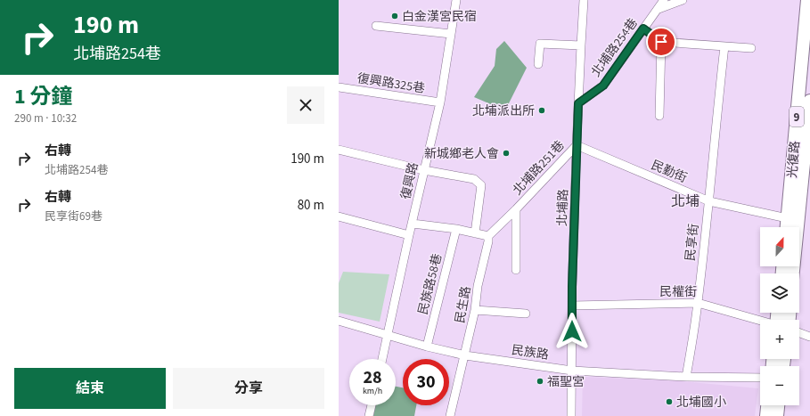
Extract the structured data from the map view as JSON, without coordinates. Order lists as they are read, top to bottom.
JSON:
{
  "streets": {
    "main road": ["9", "光復路"],
    "street": [
      "北埔路254巷",
      "復興路325巷",
      "北埔路251巷",
      "民勤街",
      "復興路",
      "北埔路",
      "民享街",
      "民族路58巷",
      "民權街",
      "民生路",
      "民族路"
    ]
  },
  "crossings": [
    ["北埔路254巷", "北埔路"],
    ["復興路325巷", "復興路"],
    ["光復路", "民勤街"],
    ["北埔路251巷", "民勤街"],
    ["北埔路251巷", "北埔路"],
    ["民勤街", "北埔路"],
    ["民勤街", "民享街"],
    ["復興路", "民族路"],
    ["北埔路", "民權街"],
    ["北埔路", "民族路"],
    ["民享街", "民權街"],
    ["民享街", "民族路"],
    ["民族路58巷", "民族路"],
    ["民生路", "民族路"]
  ],
  "districts": ["北埔"],
  "places": [
    "白金漢宮民宿",
    "北埔派出所",
    "新城鄉老人會",
    "福聖宮",
    "北埔國小"
  ],
  "north": "top",
  "page": {
    "turn": ["190 m", "北埔路254巷"],
    "heading": ["1 分鐘", "290 m · 10:32"],
    "list": [
      {
        "name": "右轉",
        "note": "北埔路254巷",
        "value": "190 m"
      },
      {
        "name": "右轉",
        "note": "民享街69巷",
        "value": "80 m"
      }
    ],
    "map_buttons": ["+", "−"],
    "speed": "28 km/h",
    "limit": "30",
    "buttons": ["結束", "分享"]
  }
}
